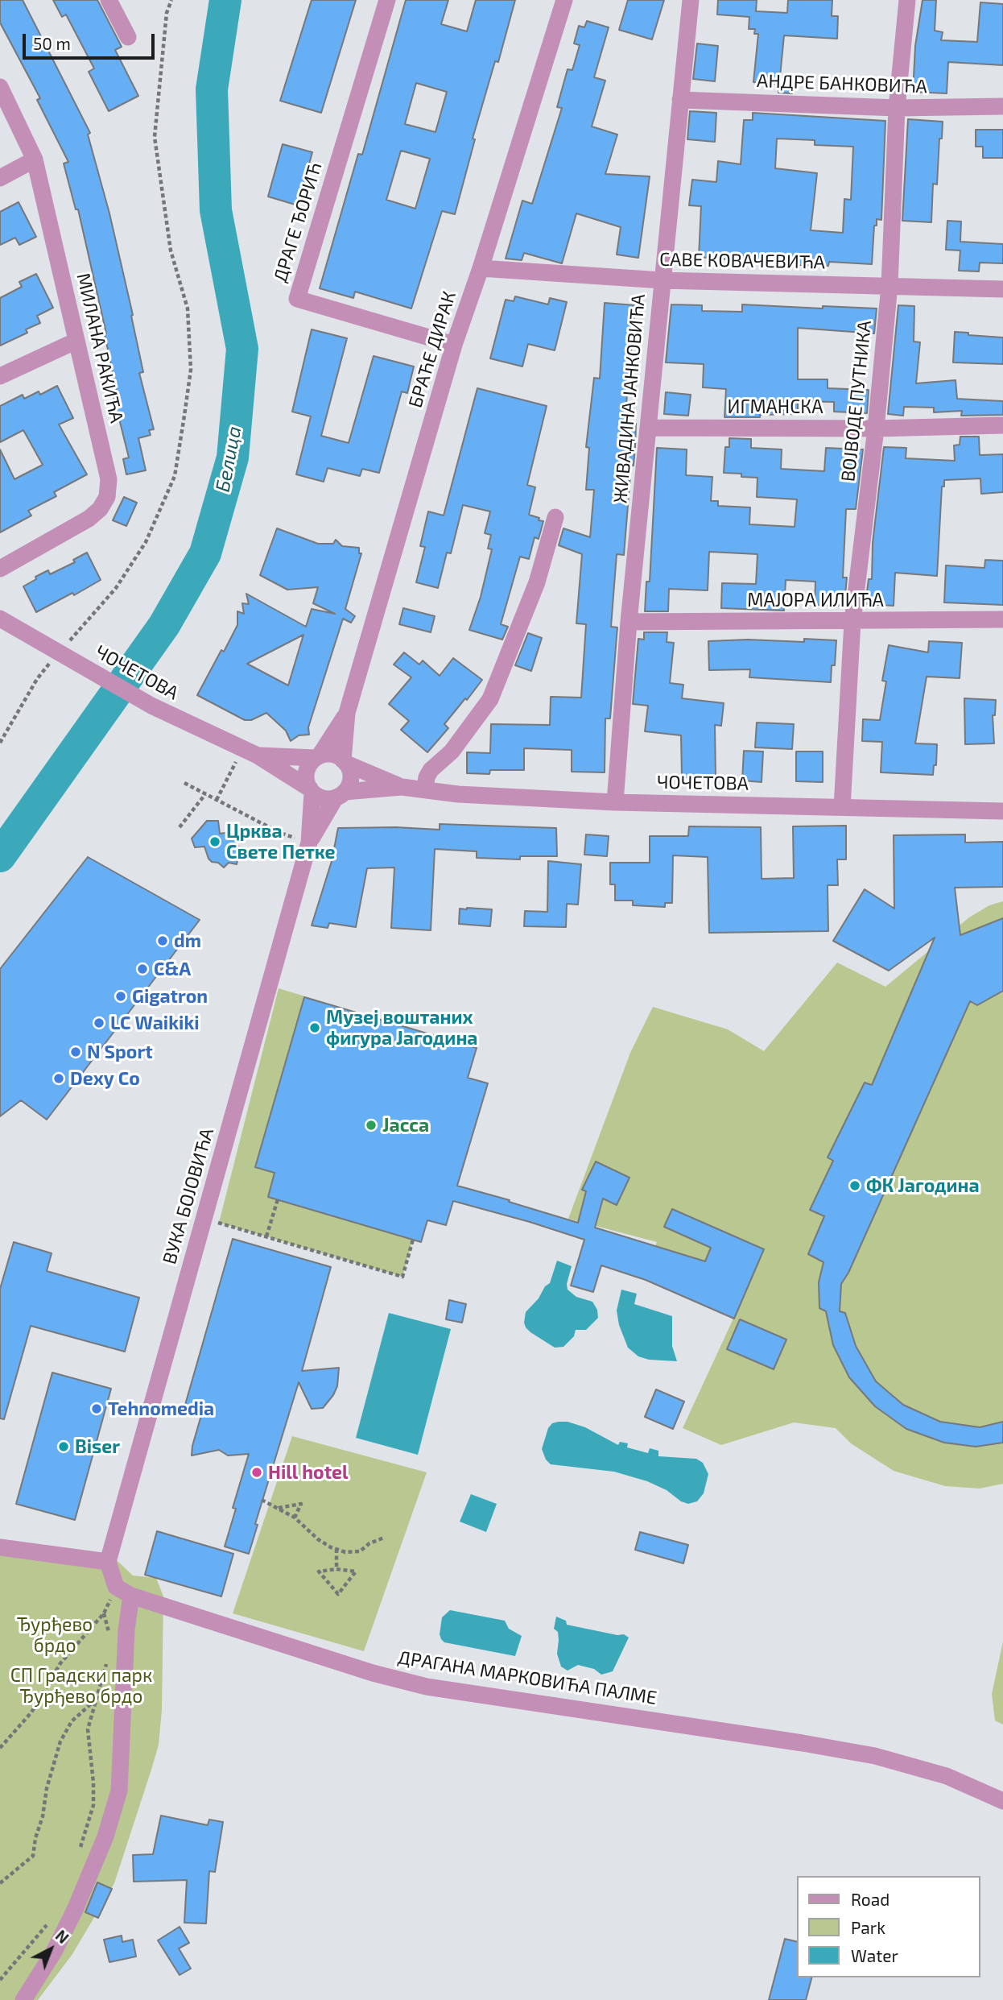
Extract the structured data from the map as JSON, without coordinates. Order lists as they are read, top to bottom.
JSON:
{
  "streets": {
    "street": [
      "АНДРЕ БАНКОВИЋА",
      "ДРАГЕ ЂОРИЋ",
      "САВЕ КОВАЧЕВИЋА",
      "МИЛАНА РАКИЋА",
      "БРАЋЕ ДИРАК",
      "ЖИВАДИНА ЈАНКОВИЋА",
      "ВОЈВОДЕ ПУТНИКА",
      "ИГМАНСКА",
      "МАЈОРА ИЛИЋА",
      "ЧОЧЕТОВА",
      "ВУКА БОЈОВИЋА",
      "ДРАГАНА МАРКОВИЋА ПАЛМЕ"
    ]
  },
  "crossings": [
    ["АНДРЕ БАНКОВИЋА", "ЖИВАДИНА ЈАНКОВИЋА"],
    ["АНДРЕ БАНКОВИЋА", "ВОЈВОДЕ ПУТНИКА"],
    ["ДРАГЕ ЂОРИЋ", "БРАЋЕ ДИРАК"],
    ["САВЕ КОВАЧЕВИЋА", "БРАЋЕ ДИРАК"],
    ["САВЕ КОВАЧЕВИЋА", "ЖИВАДИНА ЈАНКОВИЋА"],
    ["САВЕ КОВАЧЕВИЋА", "ВОЈВОДЕ ПУТНИКА"],
    ["БРАЋЕ ДИРАК", "ЧОЧЕТОВА"],
    ["БРАЋЕ ДИРАК", "ВУКА БОЈОВИЋА"],
    ["ЖИВАДИНА ЈАНКОВИЋА", "ИГМАНСКА"],
    ["ЖИВАДИНА ЈАНКОВИЋА", "МАЈОРА ИЛИЋА"],
    ["ЖИВАДИНА ЈАНКОВИЋА", "ЧОЧЕТОВА"],
    ["ВОЈВОДЕ ПУТНИКА", "ИГМАНСКА"],
    ["ВОЈВОДЕ ПУТНИКА", "МАЈОРА ИЛИЋА"],
    ["ВОЈВОДЕ ПУТНИКА", "ЧОЧЕТОВА"],
    ["ЧОЧЕТОВА", "ВУКА БОЈОВИЋА"],
    ["ВУКА БОЈОВИЋА", "ДРАГАНА МАРКОВИЋА ПАЛМЕ"]
  ],
  "water": ["Белица"],
  "parks": ["Ђурђево брдо", "СП Градски парк Ђурђево брдо"],
  "places": [
    "Црква Свете Петке",
    "dm",
    "C&A",
    "Gigatron",
    "LC Waikiki",
    "Музеј воштаних фигура Јагодина",
    "N Sport",
    "Dexy Co",
    "Јасса",
    "ФК Јагодина",
    "Tehnomedia",
    "Biser",
    "Hill hotel"
  ],
  "legend": ["Road", "Park", "Water"],
  "scale_bar": "50 m",
  "north": "top right"
}
